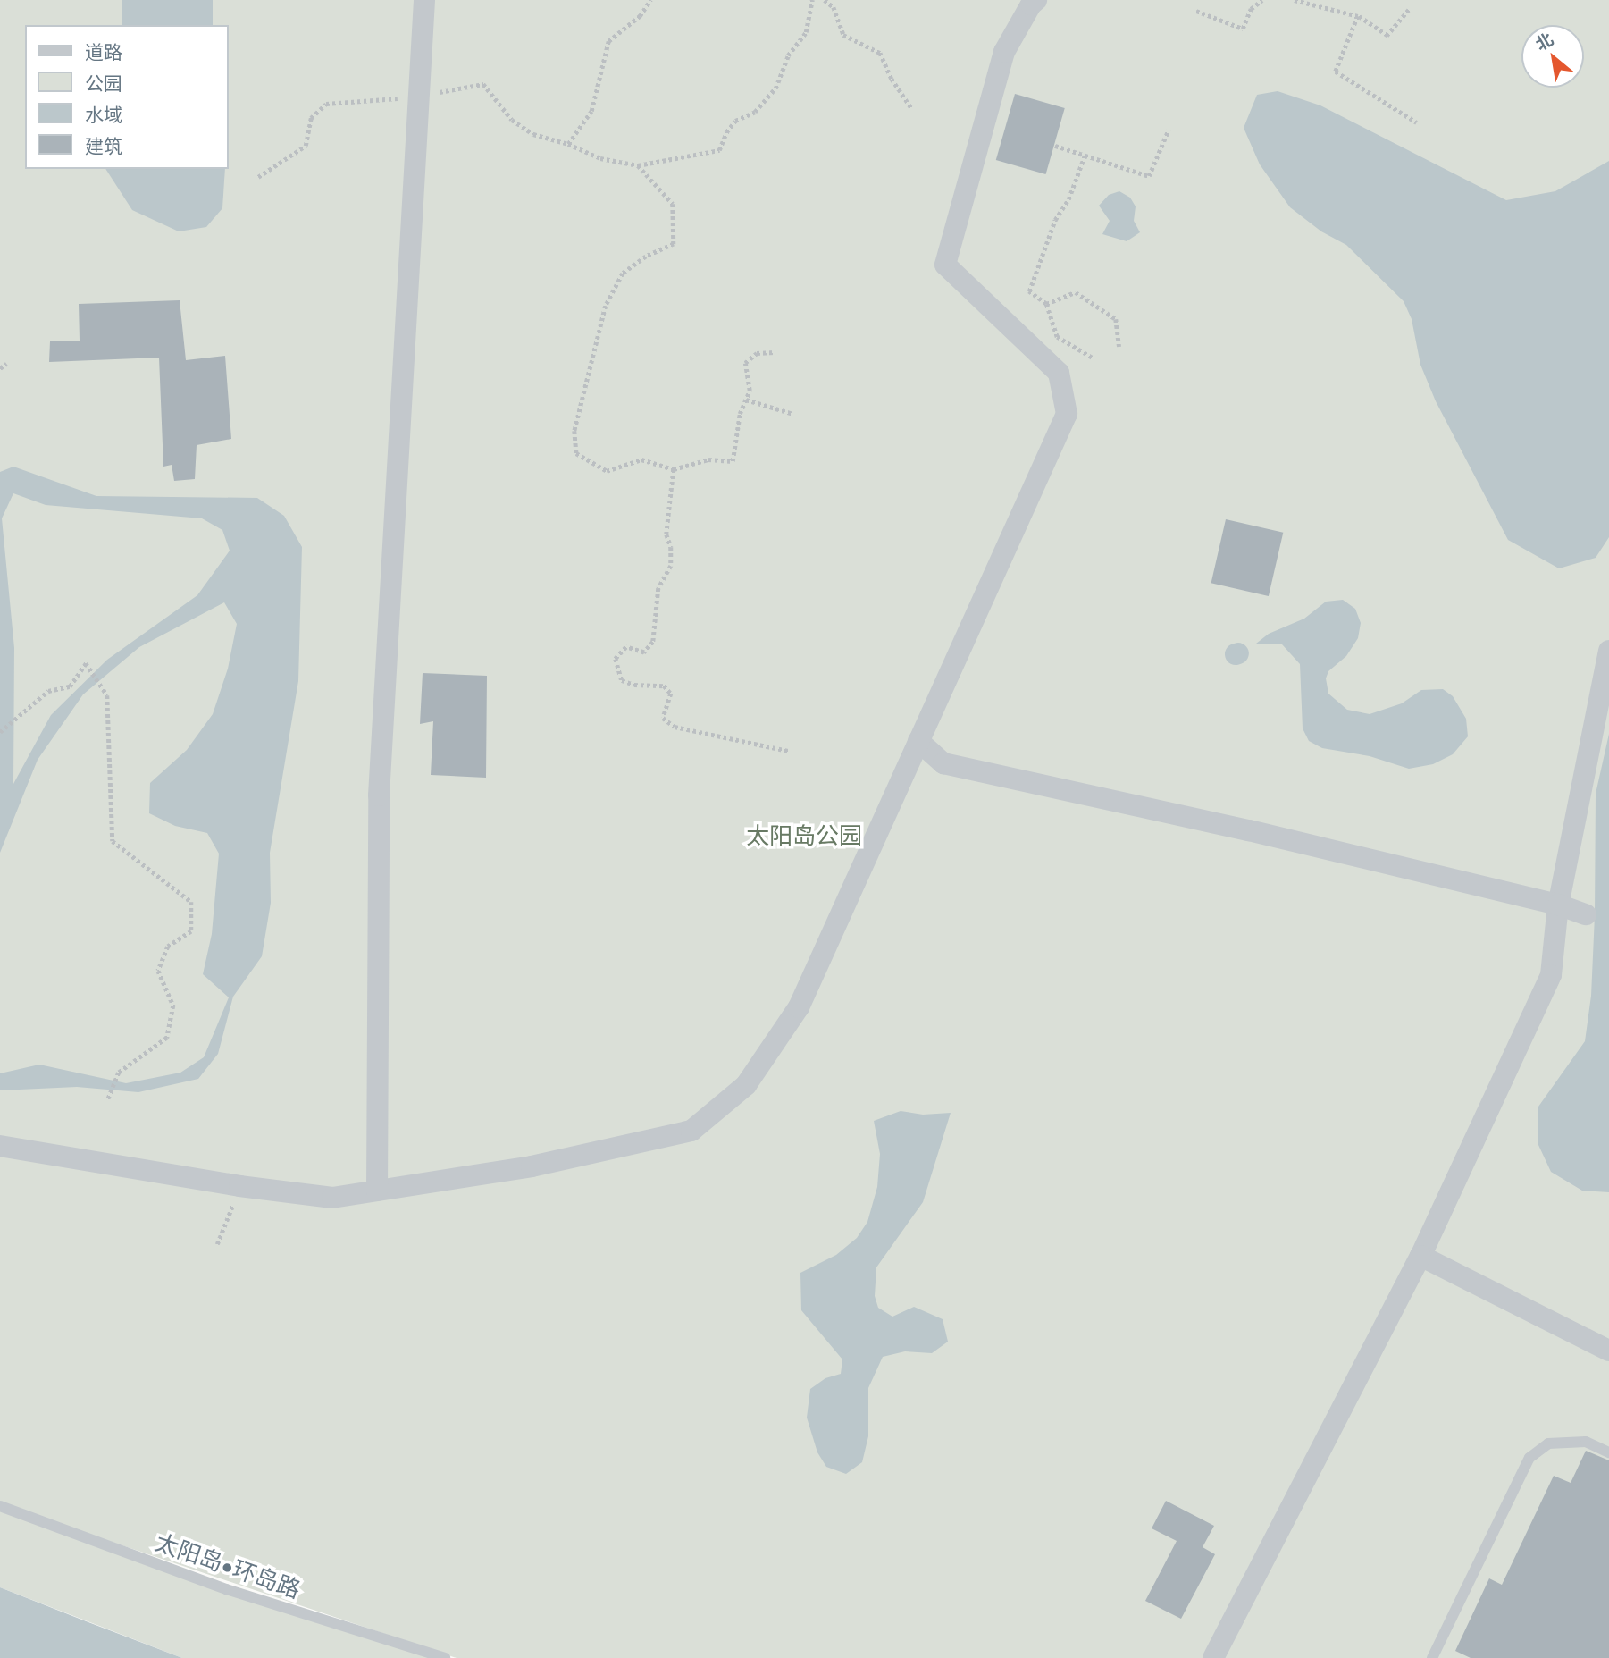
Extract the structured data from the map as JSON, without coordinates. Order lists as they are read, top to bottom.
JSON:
{
  "streets": {
    "lane": ["太阳岛•环岛路"]
  },
  "parks": ["太阳岛公园"],
  "legend": [
    "道路",
    "公园",
    "水域",
    "建筑"
  ],
  "north": "top left"
}
